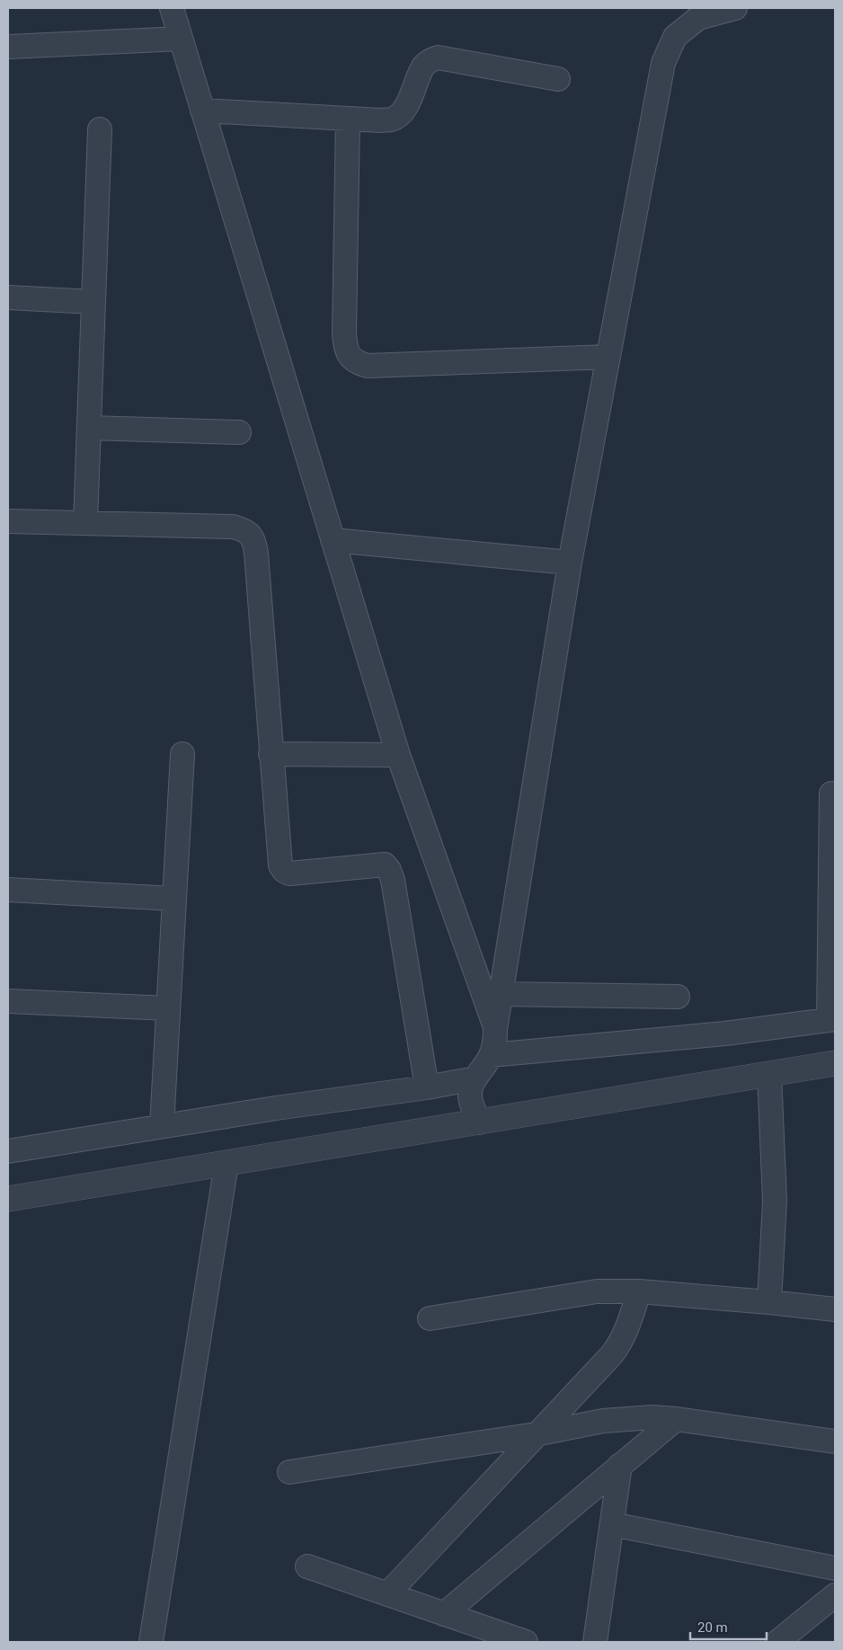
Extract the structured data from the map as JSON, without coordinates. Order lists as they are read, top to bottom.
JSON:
{
  "scale_bar": "20 m"
}
